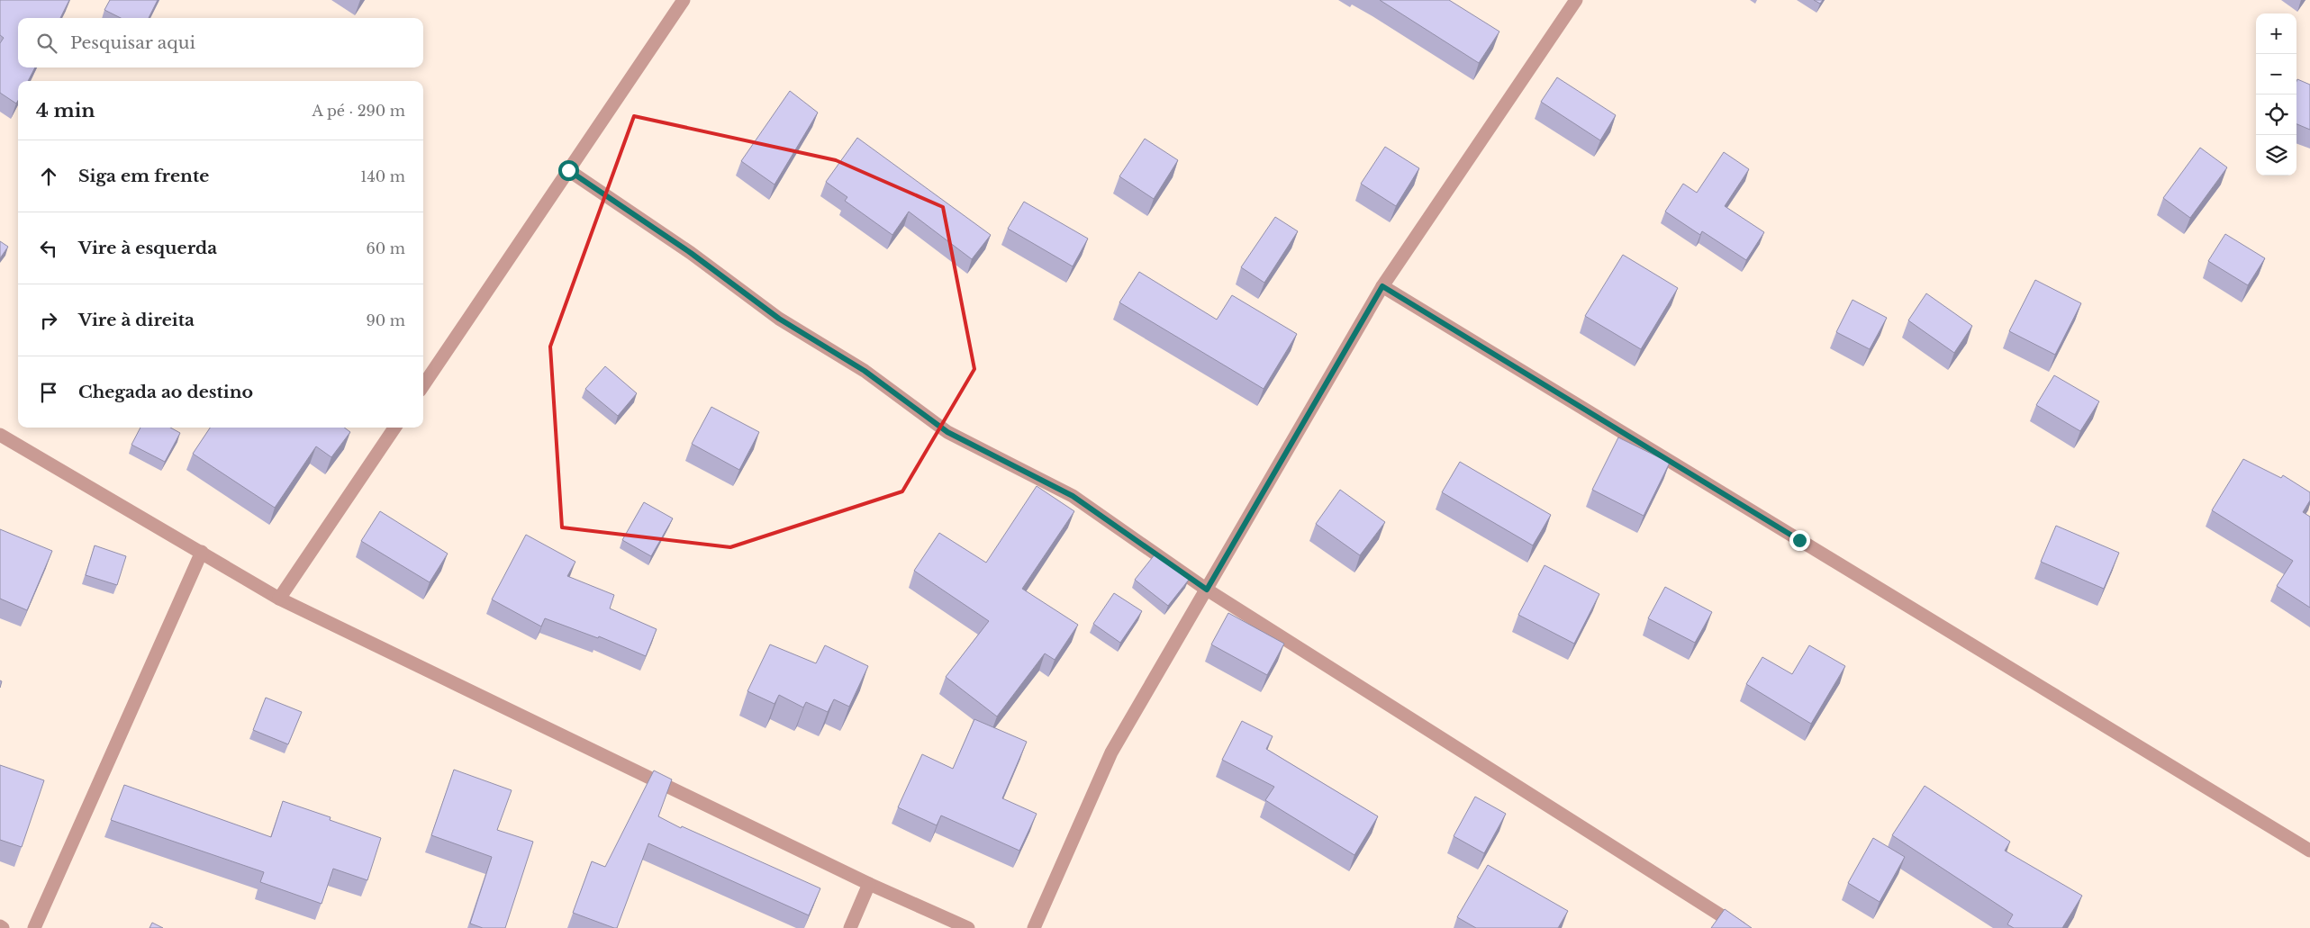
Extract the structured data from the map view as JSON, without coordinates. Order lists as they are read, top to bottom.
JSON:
{
  "page": {
    "map_buttons": ["+", "−"],
    "search": "Pesquisar aqui",
    "heading": ["4 min", "A pé · 290 m"],
    "list": [
      ["Siga em frente", "140 m"],
      ["Vire à esquerda", "60 m"],
      ["Vire à direita", "90 m"],
      "Chegada ao destino"
    ]
  }
}
